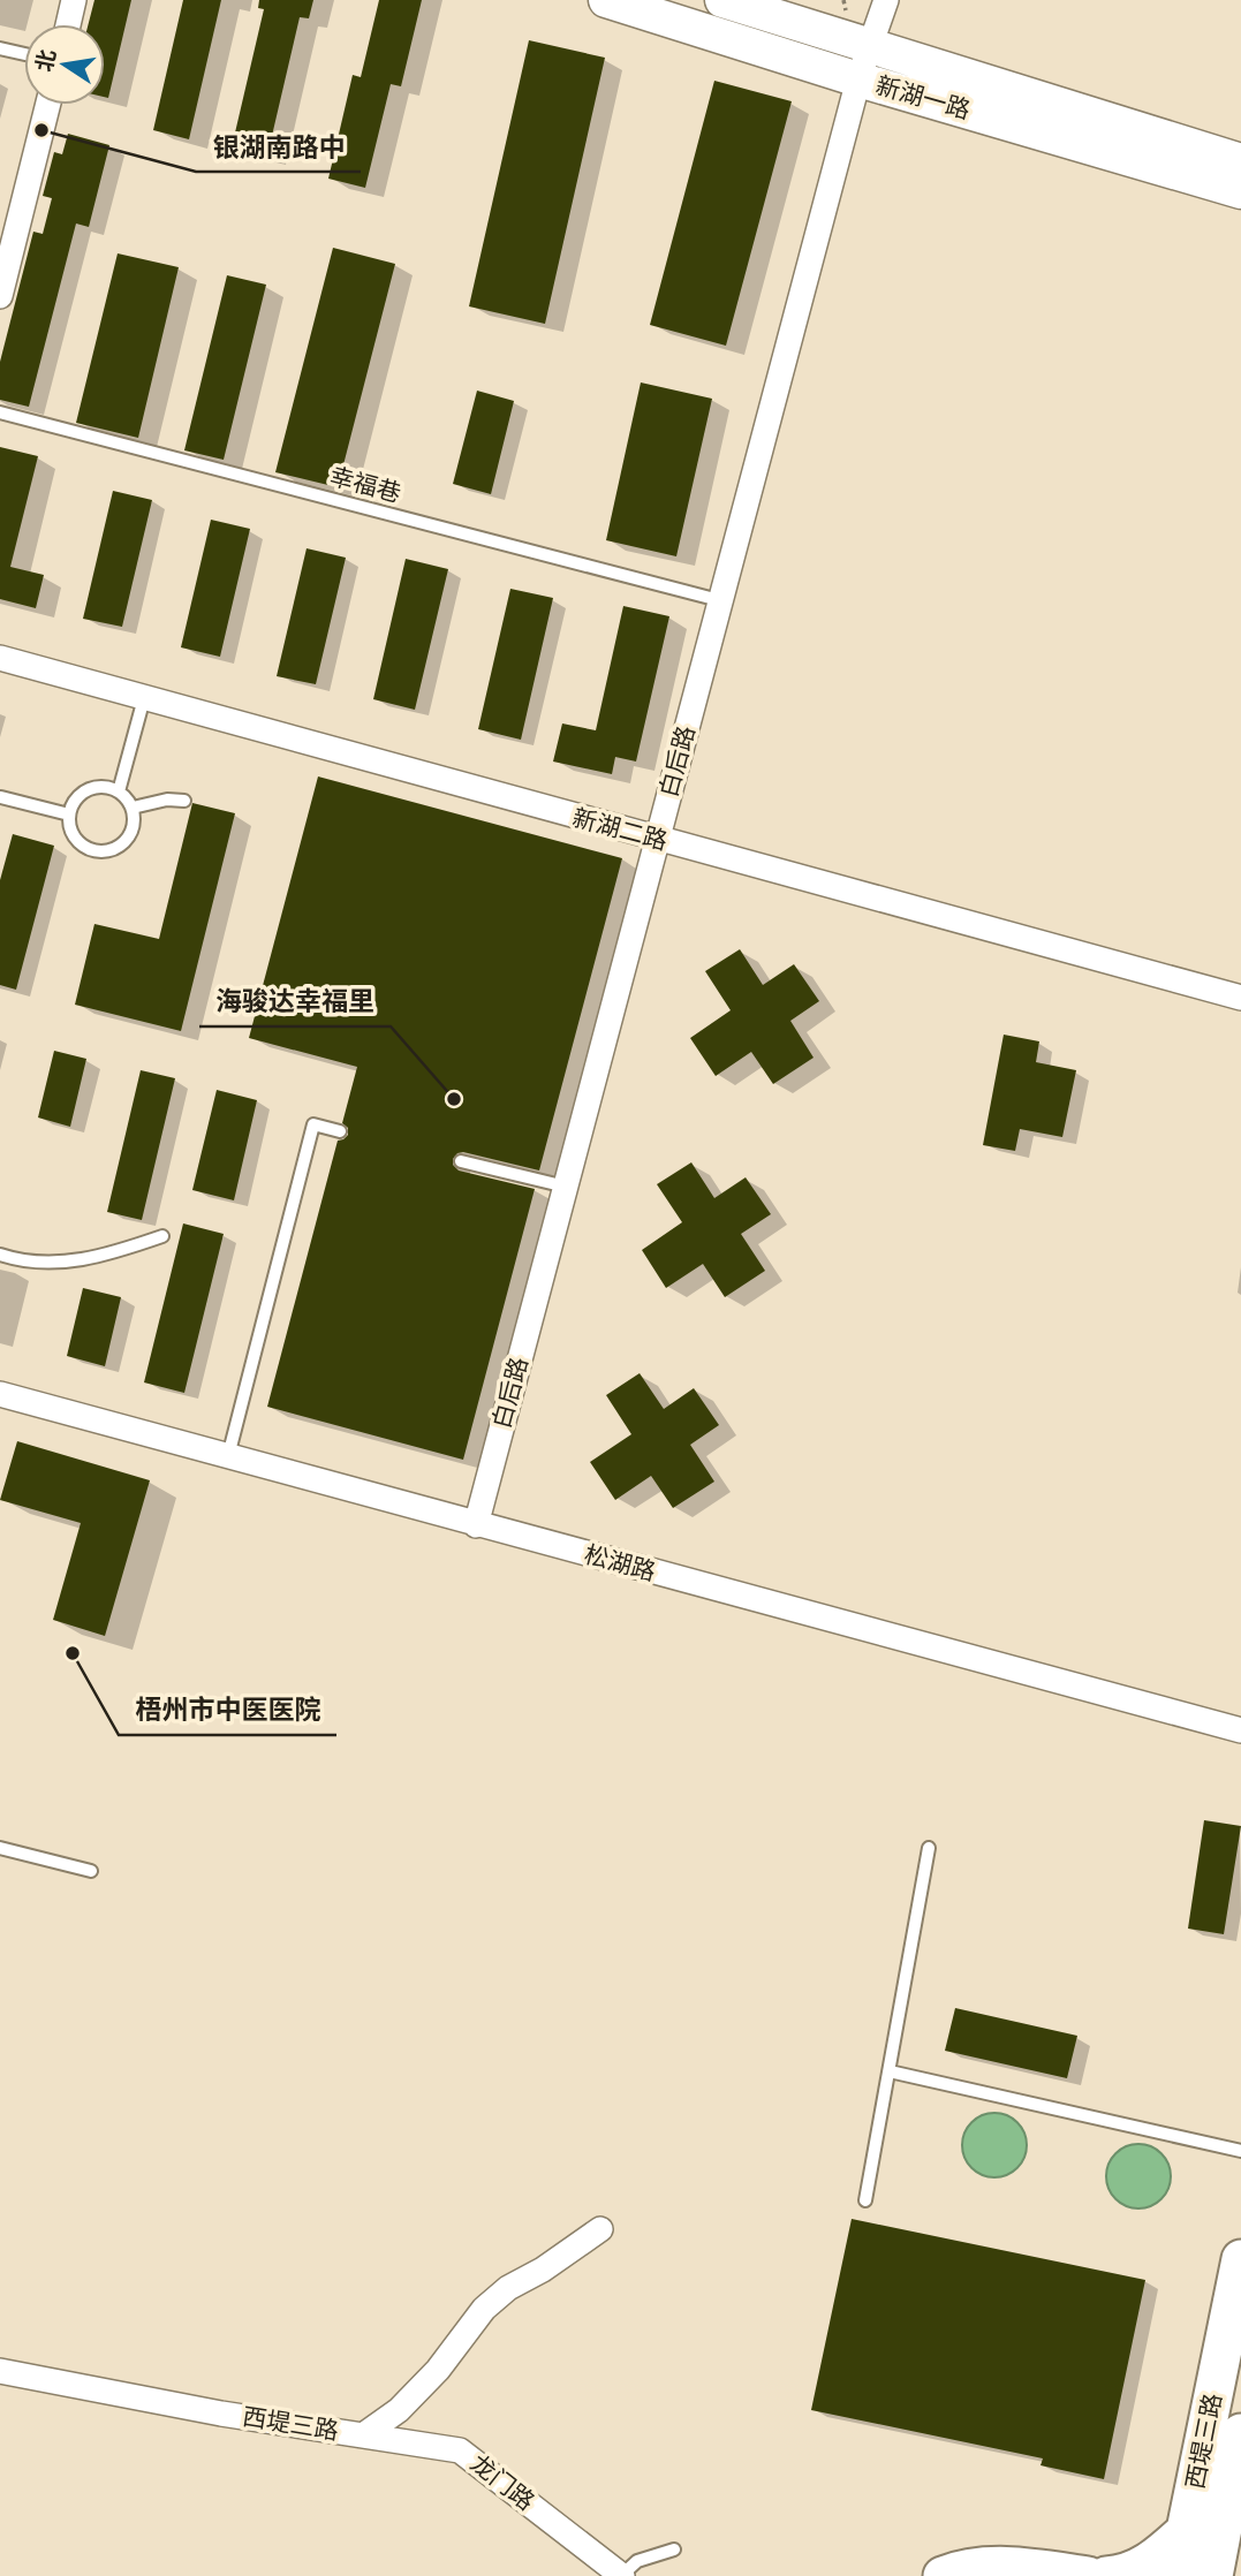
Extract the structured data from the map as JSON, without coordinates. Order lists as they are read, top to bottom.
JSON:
{
  "streets": {
    "main road": ["西堤三路"],
    "street": [
      "新湖一路",
      "白后路",
      "新湖二路",
      "松湖路",
      "龙门路"
    ],
    "lane": ["幸福巷"]
  },
  "crossings": [
    ["新湖一路", "白后路"],
    ["幸福巷", "白后路"],
    ["白后路", "新湖二路"],
    ["白后路", "松湖路"],
    ["西堤三路", "龙门路"]
  ],
  "places": ["银湖南路中", "海骏达幸福里", "梧州市中医医院"],
  "north": "left"
}
